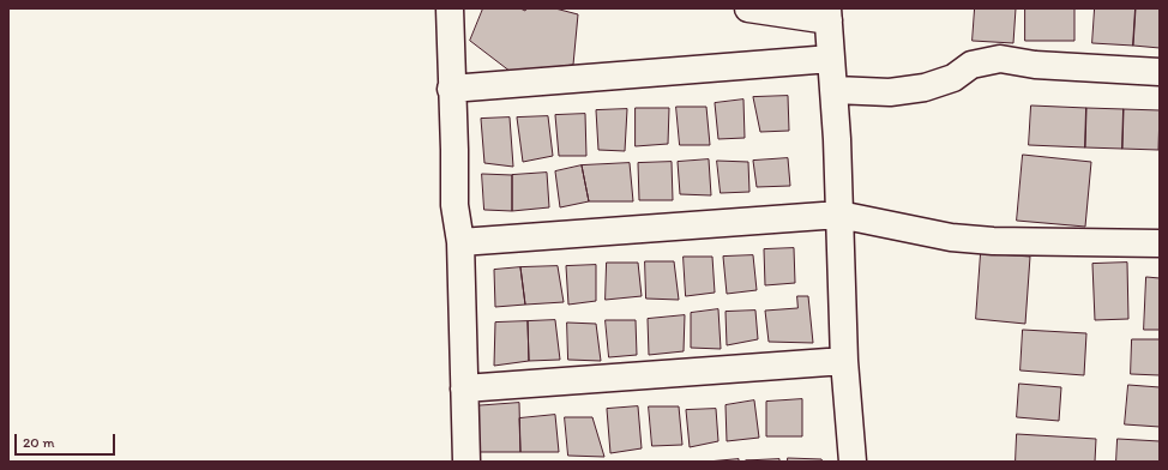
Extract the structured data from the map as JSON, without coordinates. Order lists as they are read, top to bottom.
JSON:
{
  "scale_bar": "20 m"
}
